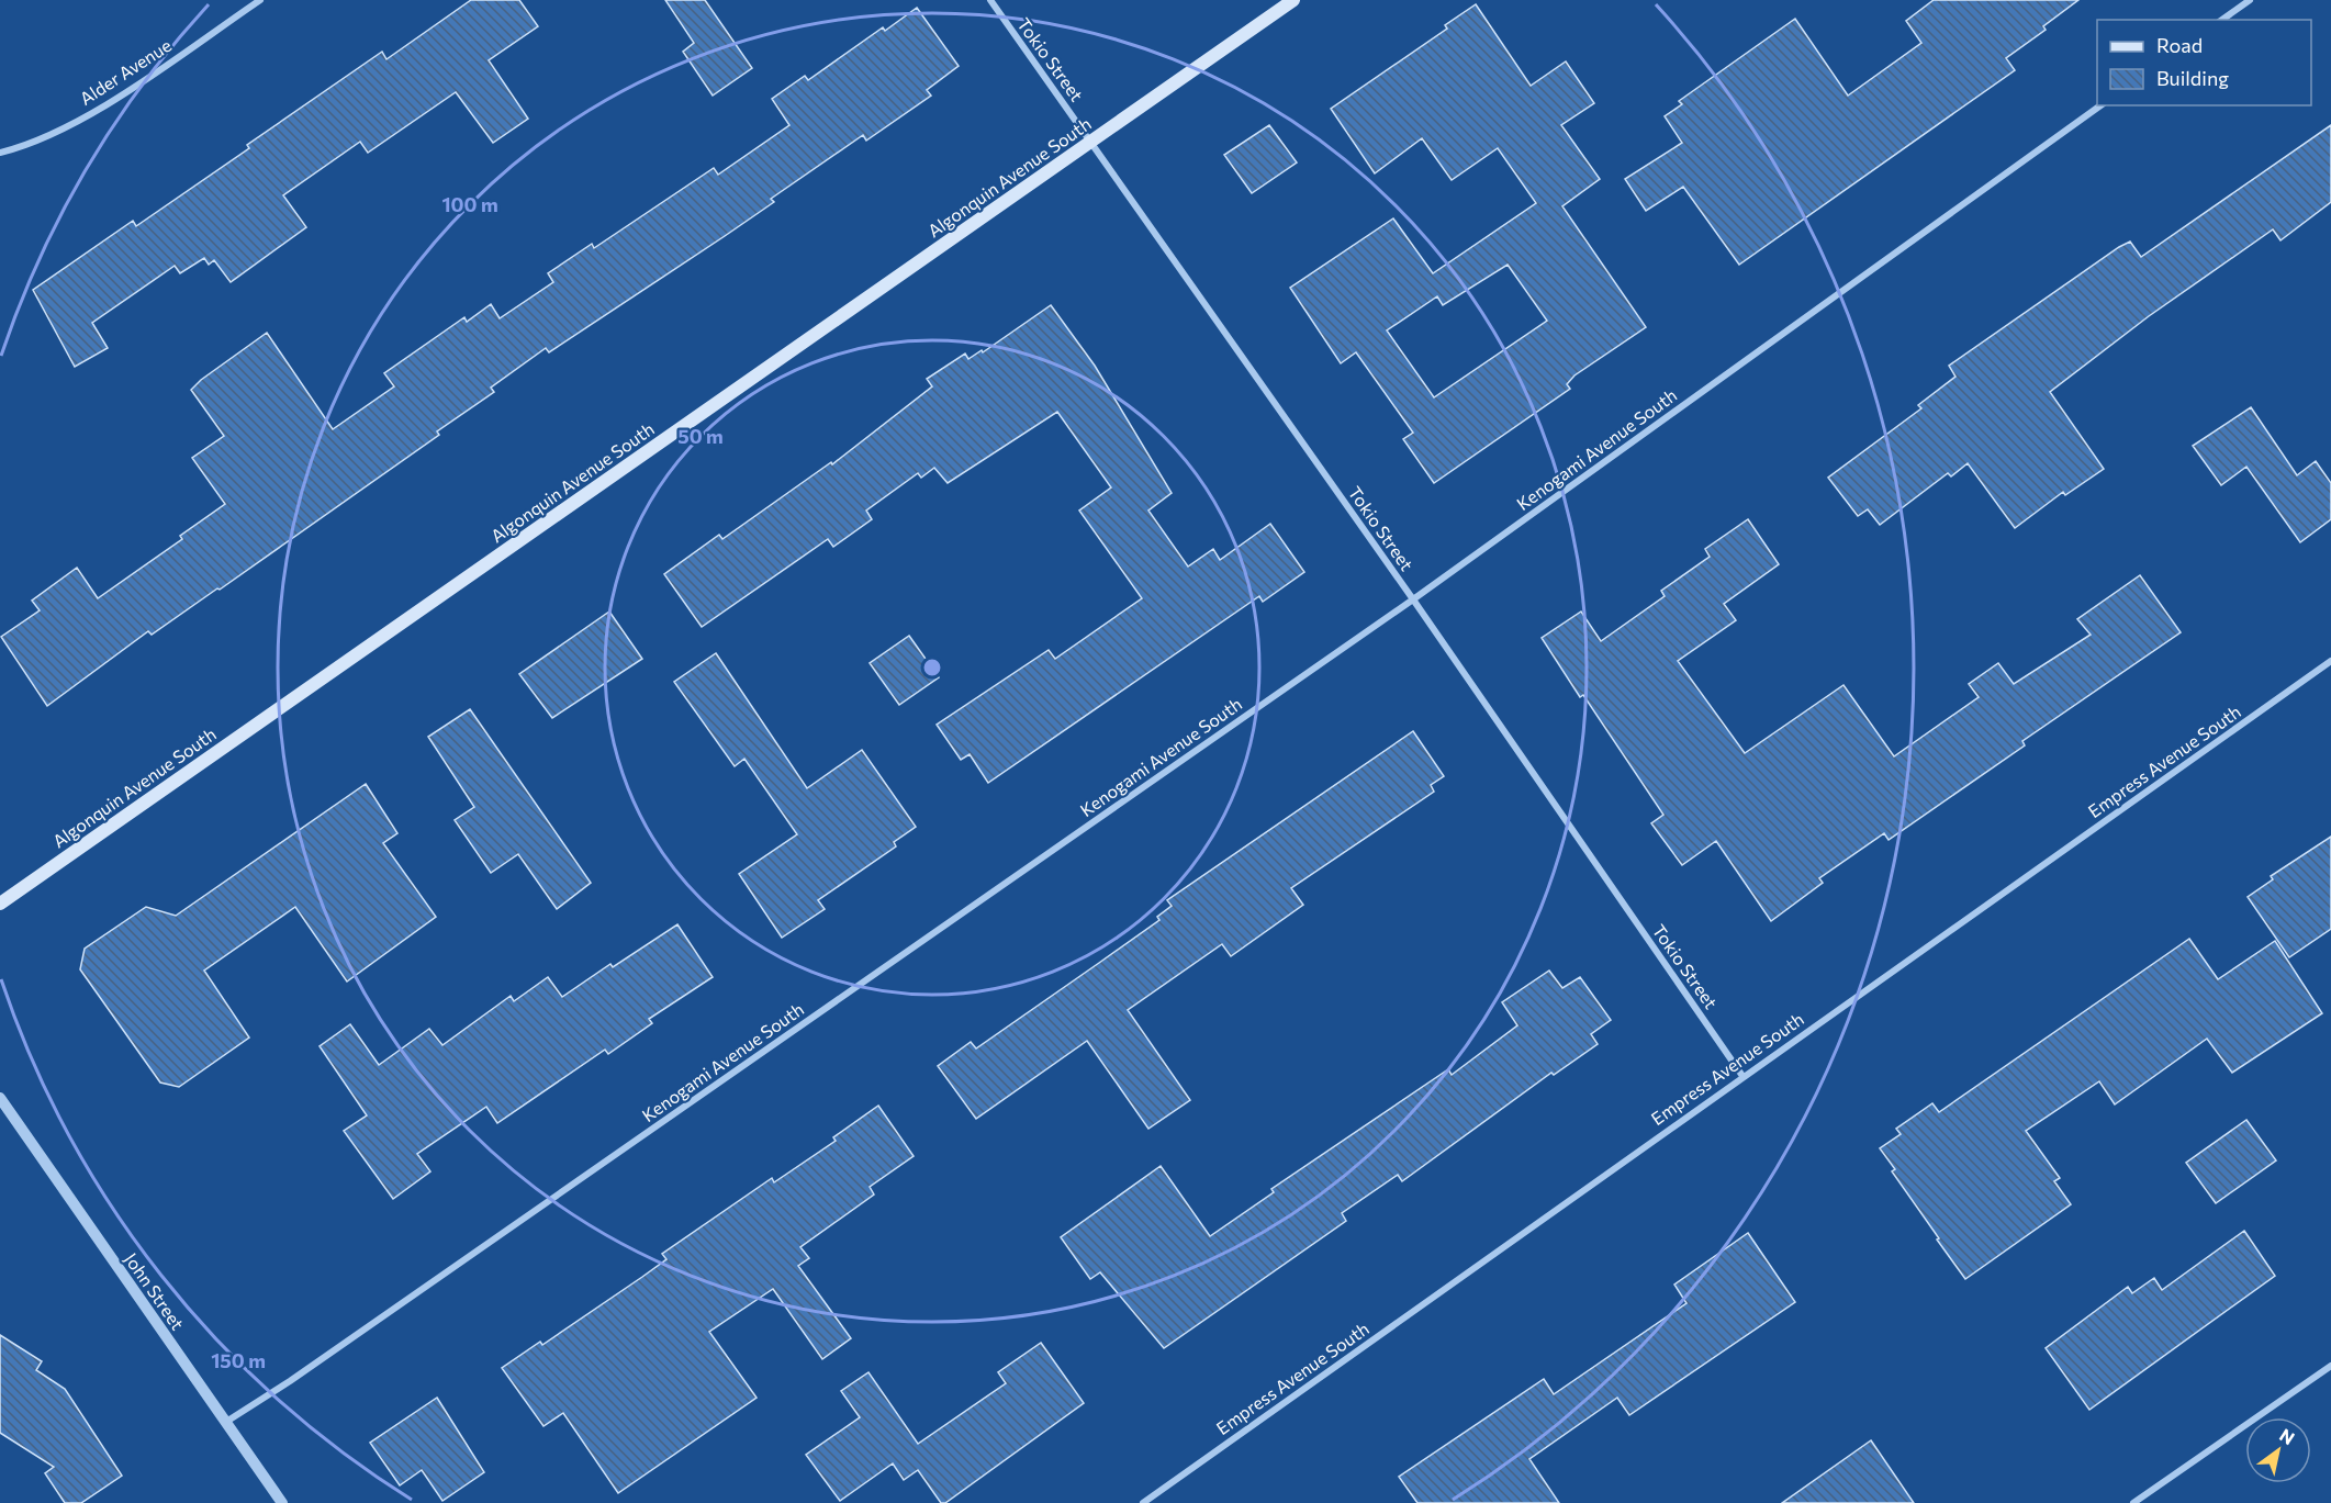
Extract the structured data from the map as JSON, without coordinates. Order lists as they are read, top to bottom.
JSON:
{
  "streets": {
    "main road": ["Algonquin Avenue South"],
    "street": [
      "Tokio Street",
      "Alder Avenue",
      "Kenogami Avenue South",
      "Empress Avenue South",
      "John Street"
    ]
  },
  "crossings": [
    ["Tokio Street", "Algonquin Avenue South"],
    ["Tokio Street", "Kenogami Avenue South"],
    ["Tokio Street", "Empress Avenue South"],
    ["Kenogami Avenue South", "John Street"]
  ],
  "legend": ["Road", "Building"],
  "north": "top right",
  "rings": ["100 m", "50 m", "150 m"]
}
